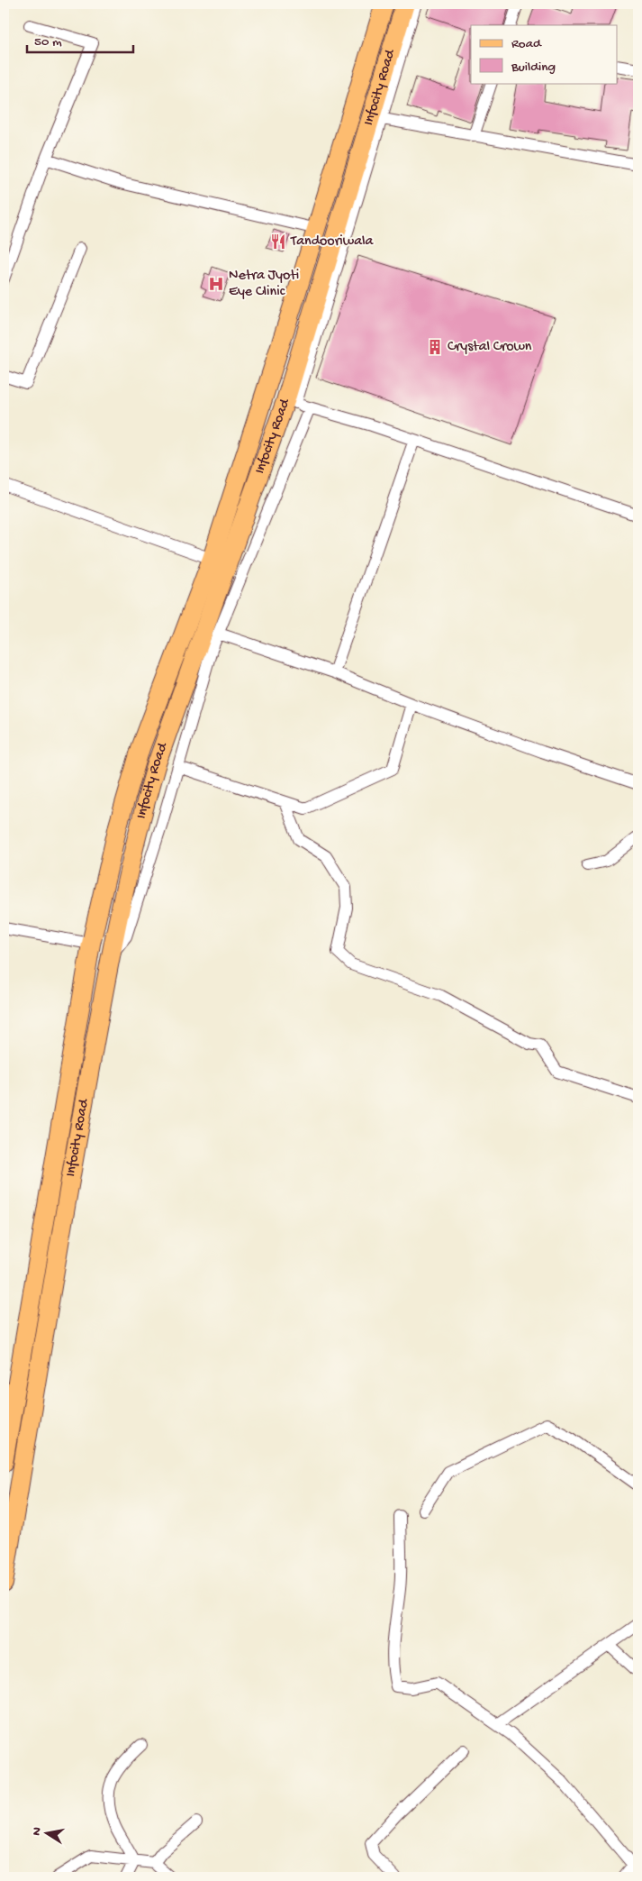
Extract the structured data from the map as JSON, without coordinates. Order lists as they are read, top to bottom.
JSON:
{
  "streets": {
    "main road": ["Infocity Road"]
  },
  "places": {
    "restaurant": ["Tandooriwala"],
    "hospital": ["Netra Jyoti Eye Clinic"],
    "building": ["Crystal Crown"]
  },
  "legend": ["Road", "Building"],
  "scale_bar": "50 m",
  "north": "left"
}
